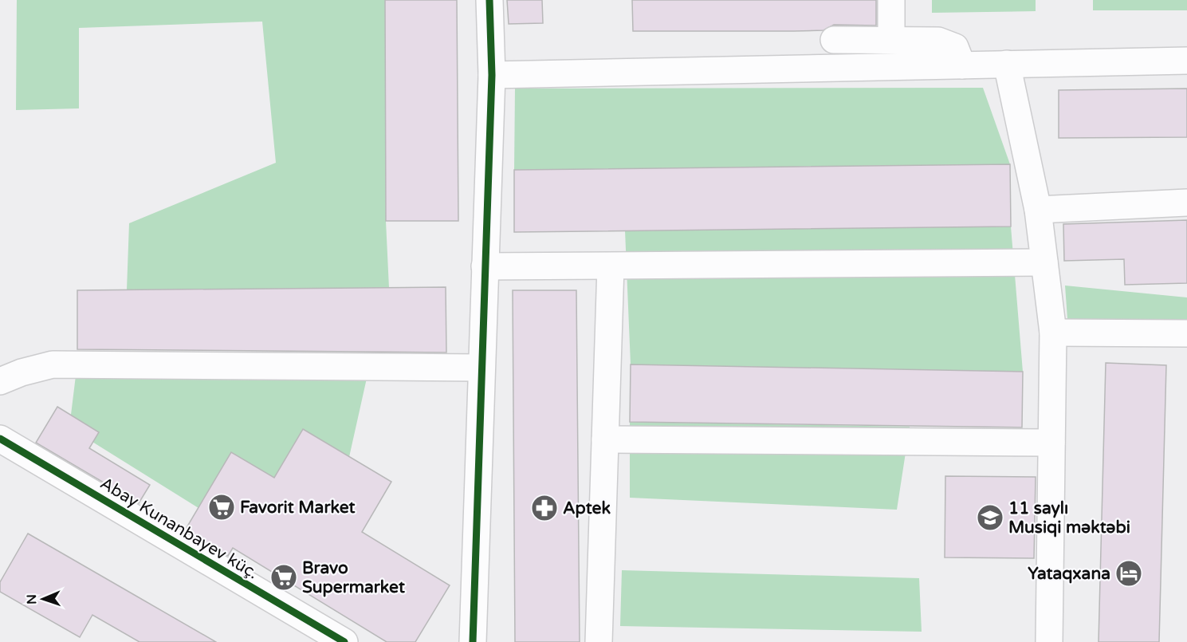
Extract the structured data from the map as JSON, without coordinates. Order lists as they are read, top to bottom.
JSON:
{
  "streets": {
    "street": ["Abay Kunanbayev küç."]
  },
  "places": {
    "supermarket": ["Favorit Market", "Bravo Supermarket"],
    "pharmacy": ["Aptek"],
    "school or university": ["11 saylı Musiqi məktəbi"],
    "hotel": ["Yataqxana"]
  },
  "north": "left"
}
